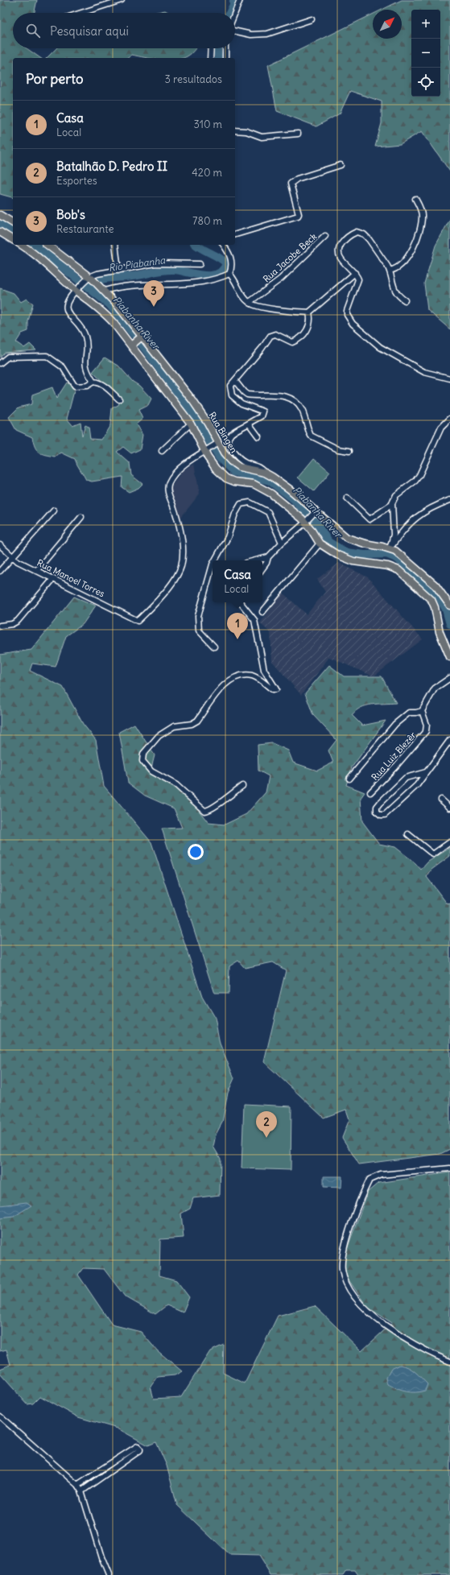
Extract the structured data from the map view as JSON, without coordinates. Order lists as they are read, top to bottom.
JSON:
{
  "streets": {
    "main road": ["Rua Bingen"],
    "street": ["Rua Jacobe Beck", "Rua Manoel Torres", "Rua Luiz Blezêr"]
  },
  "water": ["Rio Piabanha", "Piabanha River"],
  "north": "top right",
  "page": {
    "map_buttons": ["+", "−"],
    "search": "Pesquisar aqui",
    "heading": ["Por perto", "3 resultados"],
    "list": [
      {
        "mark": "1",
        "name": "Casa",
        "note": "Local",
        "value": "310 m"
      },
      {
        "mark": "2",
        "name": "Batalhão D. Pedro II",
        "note": "Esportes",
        "value": "420 m"
      },
      {
        "mark": "3",
        "name": "Bob's",
        "note": "Restaurante",
        "value": "780 m"
      }
    ],
    "pins": ["3", "1", "2"],
    "popup": ["Casa", "Local"]
  }
}
